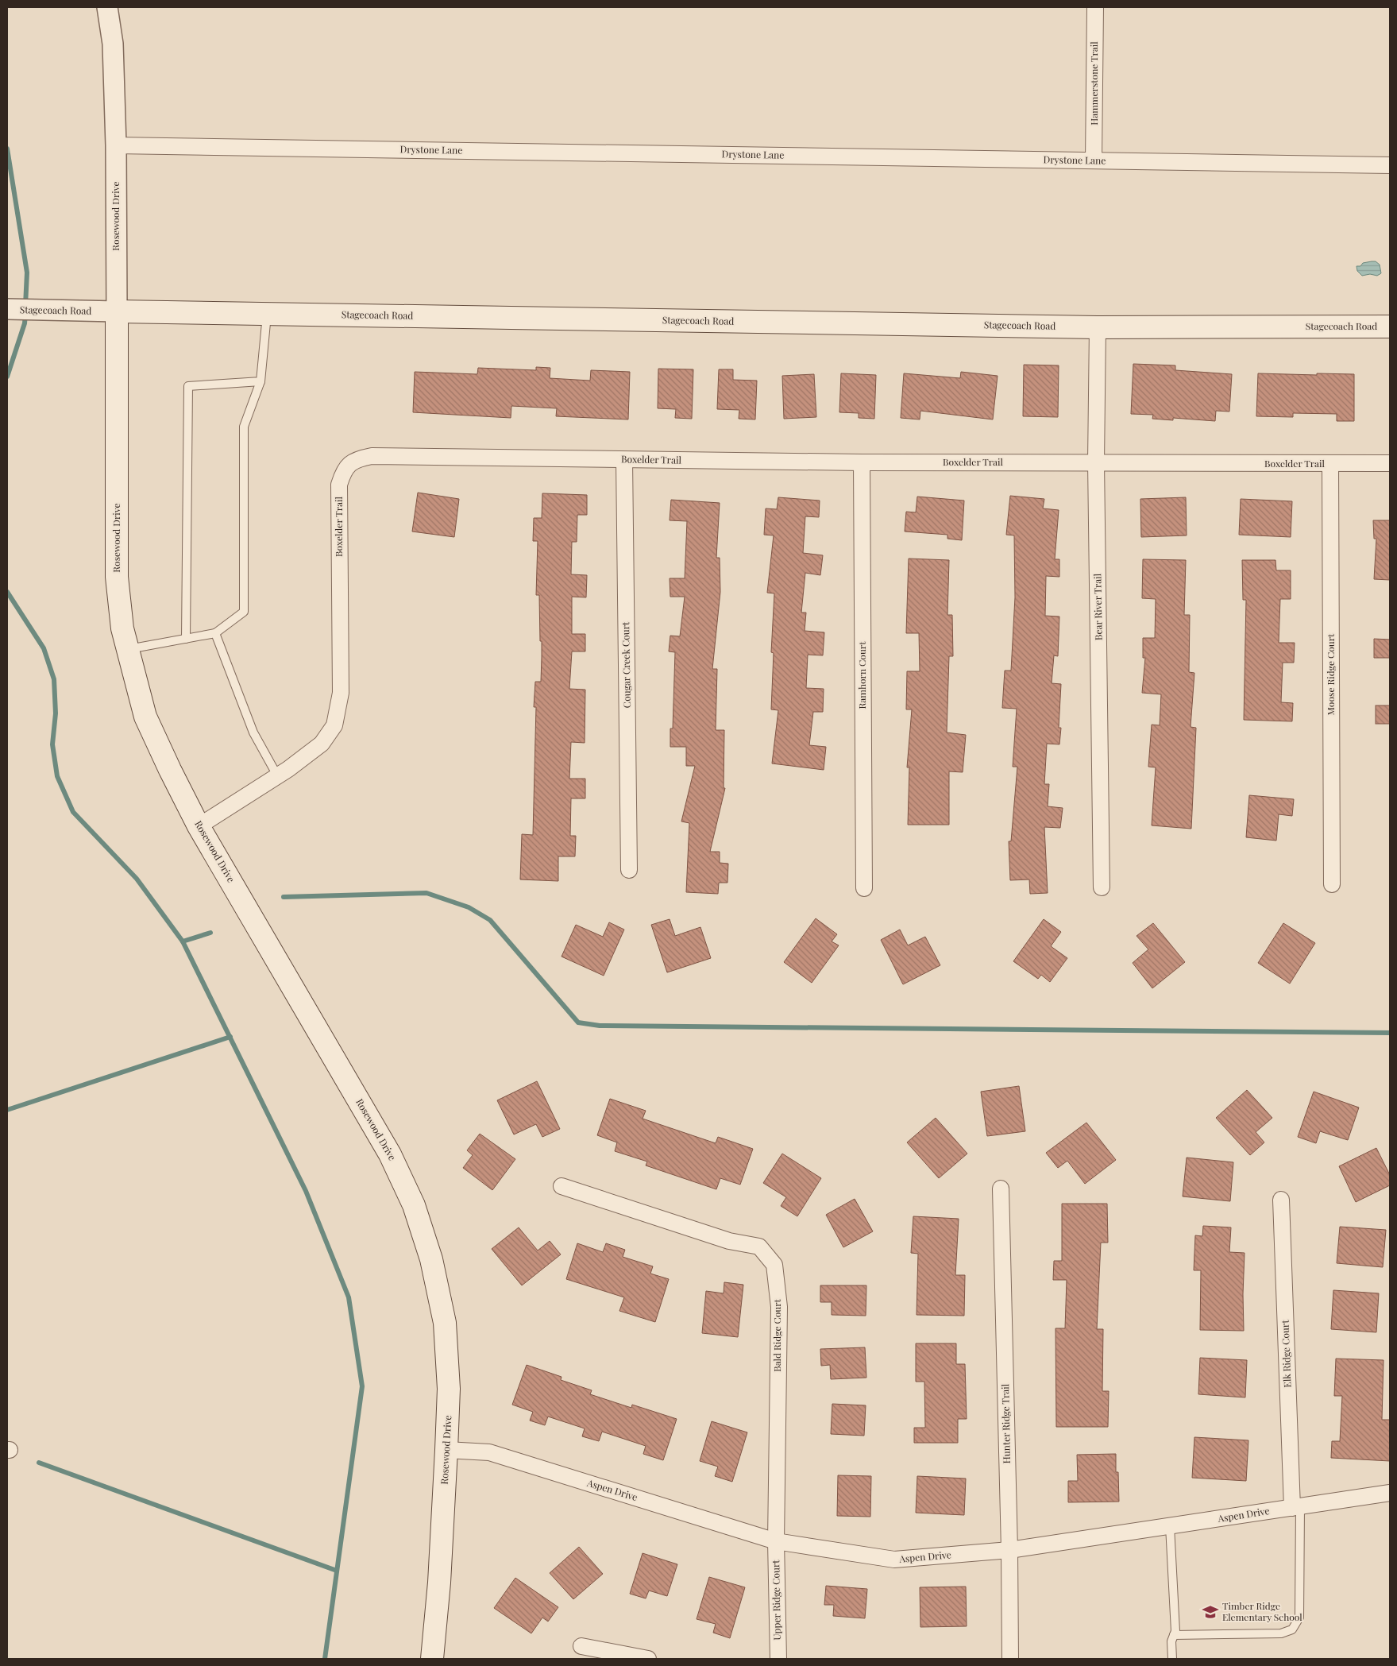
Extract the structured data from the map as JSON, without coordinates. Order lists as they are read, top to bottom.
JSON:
{
  "streets": {
    "main road": ["Rosewood Drive", "Stagecoach Road"],
    "street": [
      "Hammerstone Trail",
      "Drystone Lane",
      "Boxelder Trail",
      "Bear River Trail",
      "Cougar Creek Court",
      "Moose Ridge Court",
      "Ramhorn Court",
      "Bald Ridge Court",
      "Elk Ridge Court",
      "Hunter Ridge Trail",
      "Aspen Drive",
      "Upper Ridge Court"
    ]
  },
  "crossings": [
    ["Hammerstone Trail", "Drystone Lane"],
    ["Drystone Lane", "Rosewood Drive"],
    ["Rosewood Drive", "Stagecoach Road"],
    ["Rosewood Drive", "Boxelder Trail"],
    ["Rosewood Drive", "Aspen Drive"],
    ["Stagecoach Road", "Bear River Trail"],
    ["Boxelder Trail", "Bear River Trail"],
    ["Boxelder Trail", "Cougar Creek Court"],
    ["Boxelder Trail", "Moose Ridge Court"],
    ["Boxelder Trail", "Ramhorn Court"],
    ["Bald Ridge Court", "Aspen Drive"],
    ["Bald Ridge Court", "Upper Ridge Court"],
    ["Elk Ridge Court", "Aspen Drive"],
    ["Hunter Ridge Trail", "Aspen Drive"],
    ["Aspen Drive", "Upper Ridge Court"]
  ],
  "places": {
    "school or university": ["Timber Ridge Elementary School"]
  }
}
